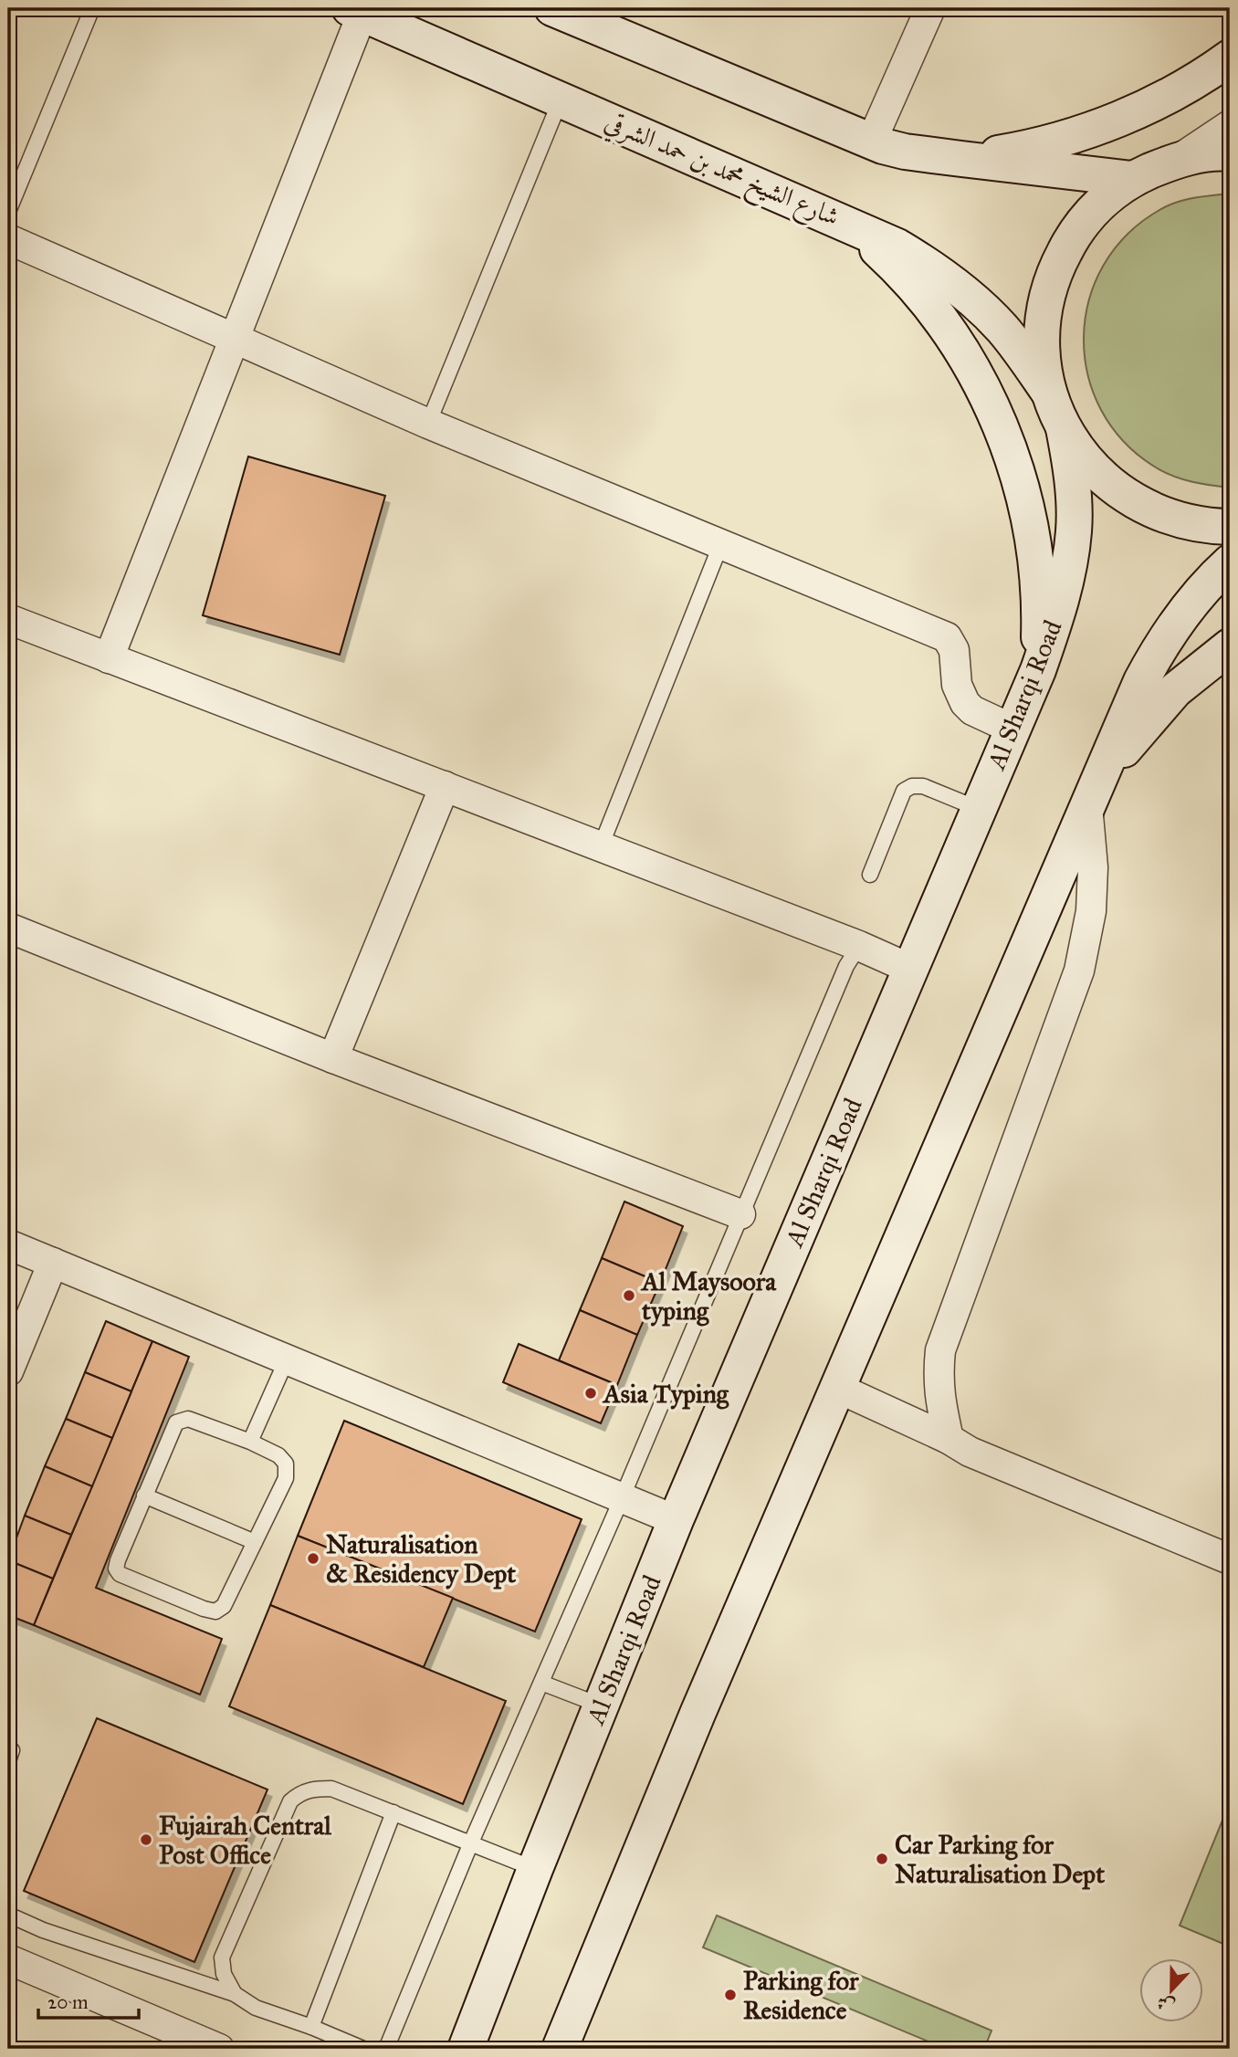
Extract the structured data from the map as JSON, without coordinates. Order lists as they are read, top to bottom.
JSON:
{
  "streets": {
    "main road": ["شارع الشيخ محمد بن حمد الشرقي", "Al Sharqi Road"]
  },
  "places": [
    "Al Maysoora typing",
    "Asia Typing",
    "Naturalisation & Residency Dept",
    "Fujairah Central Post Office",
    "Car Parking for Naturalisation Dept",
    "Parking for Residence"
  ],
  "scale_bar": "20 m",
  "north": "bottom"
}
